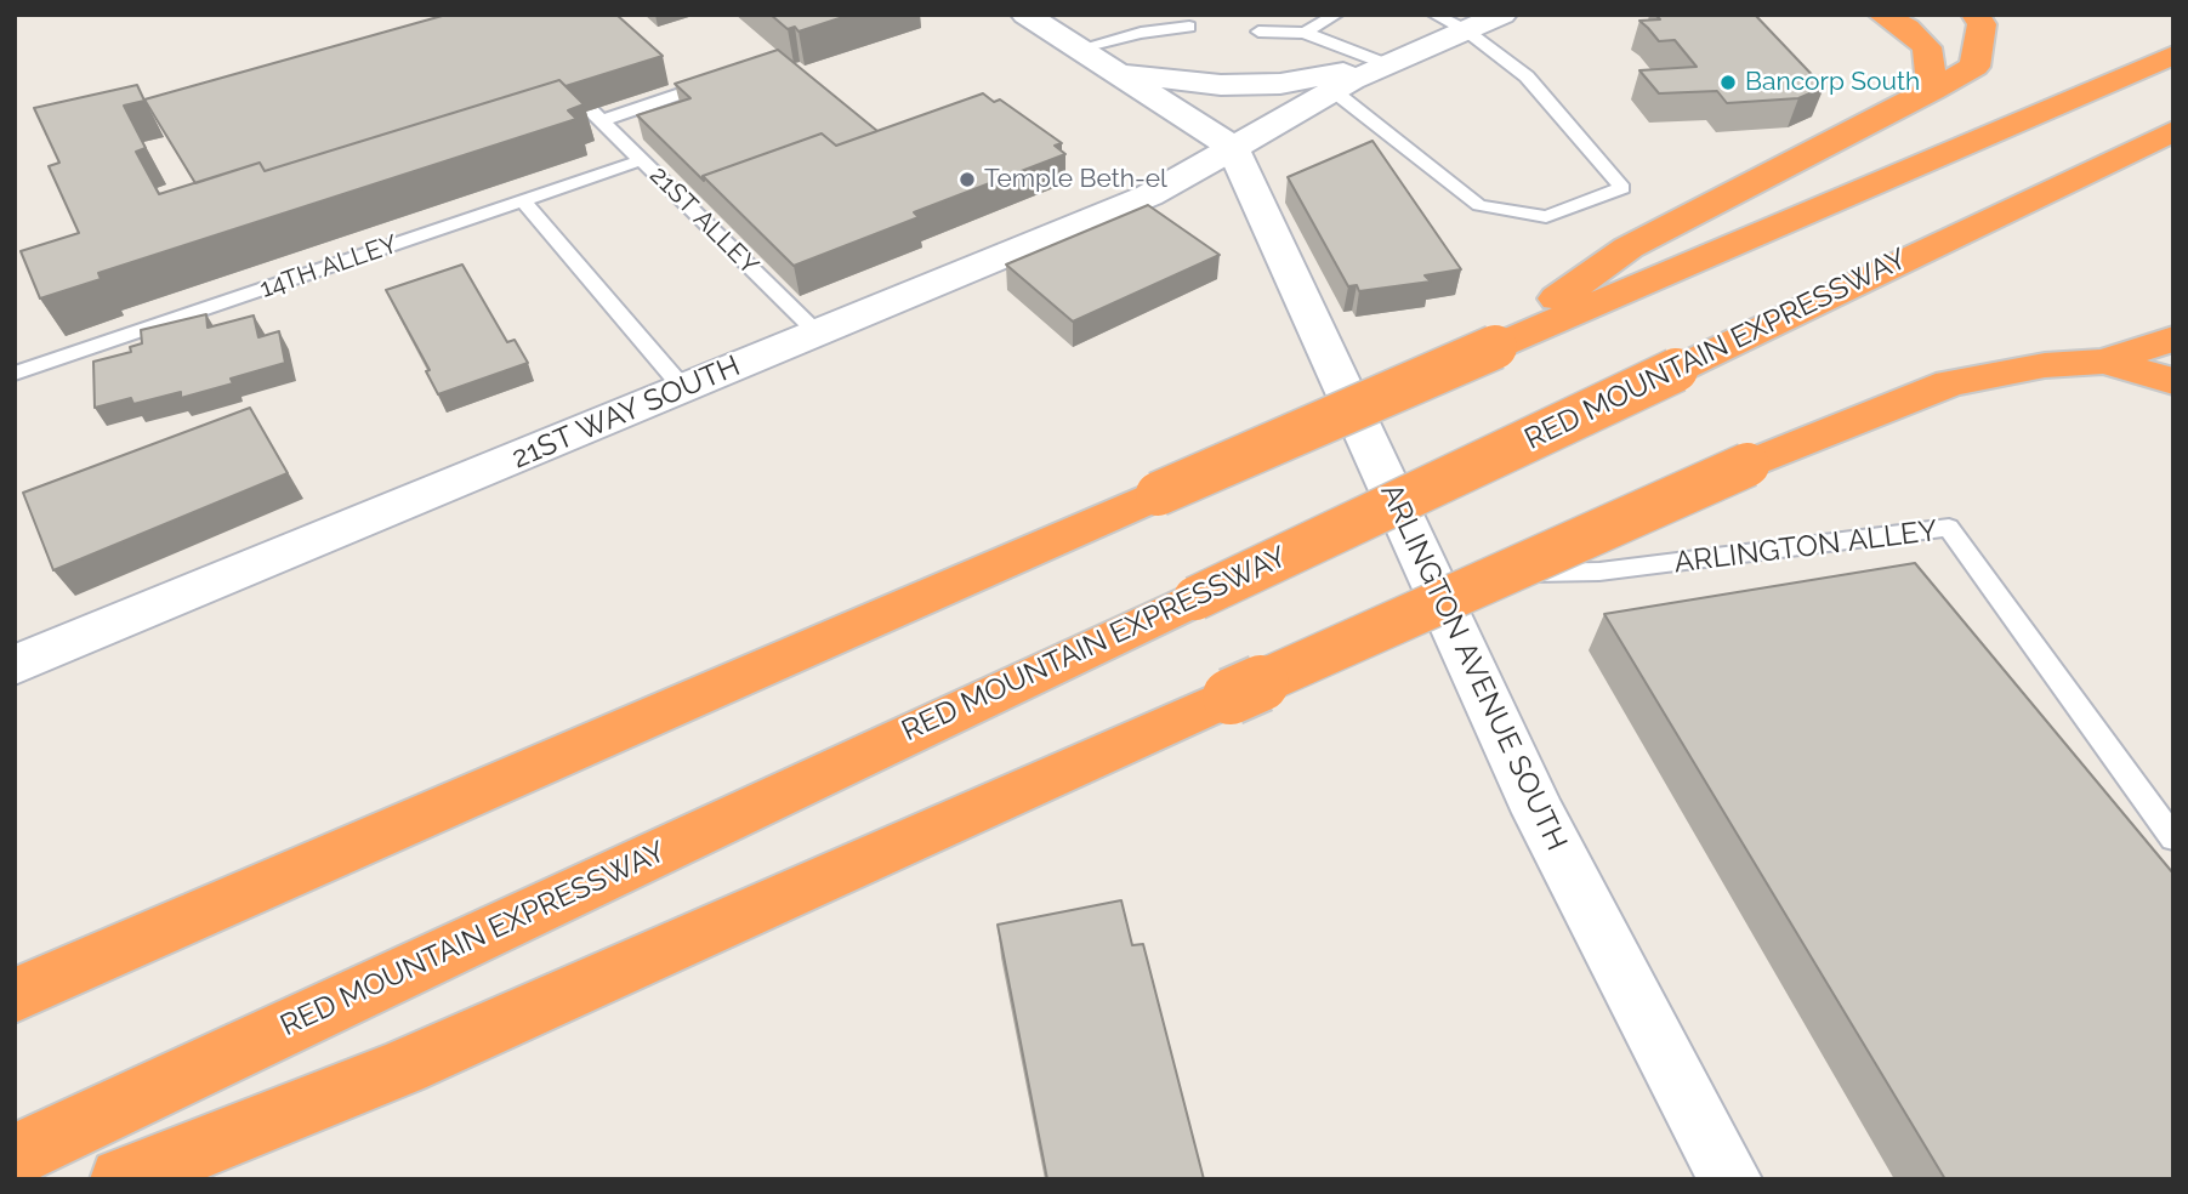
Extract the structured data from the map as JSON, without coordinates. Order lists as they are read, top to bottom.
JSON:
{
  "streets": {
    "highway": ["RED MOUNTAIN EXPRESSWAY"],
    "street": ["21ST WAY SOUTH", "ARLINGTON AVENUE SOUTH"],
    "lane": ["21ST ALLEY", "14TH ALLEY", "ARLINGTON ALLEY"]
  },
  "crossings": [
    ["21ST ALLEY", "14TH ALLEY"],
    ["21ST ALLEY", "21ST WAY SOUTH"],
    ["21ST WAY SOUTH", "ARLINGTON AVENUE SOUTH"],
    ["ARLINGTON ALLEY", "ARLINGTON AVENUE SOUTH"]
  ],
  "places": ["Bancorp South", "Temple Beth-el"]
}
